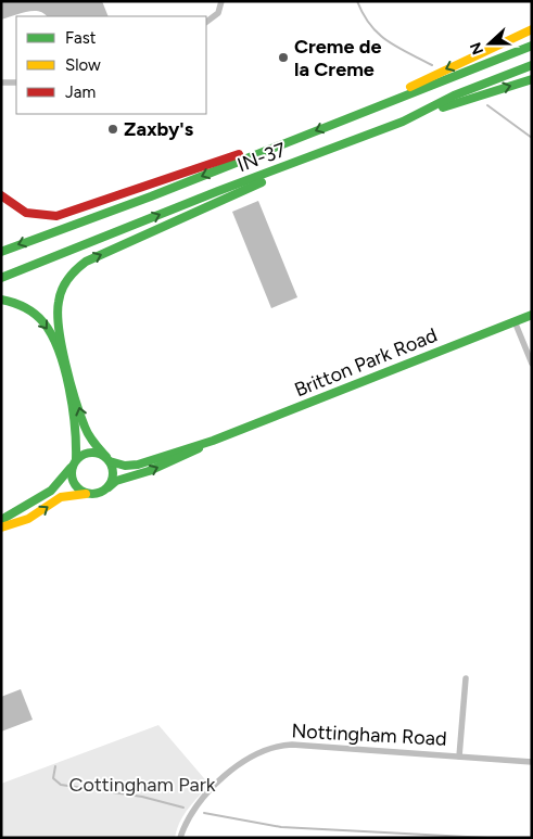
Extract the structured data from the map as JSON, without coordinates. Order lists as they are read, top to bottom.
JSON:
{
  "streets": {
    "main road": ["IN-37", "Britton Park Road"],
    "street": ["Nottingham Road"]
  },
  "parks": ["Cottingham Park"],
  "places": ["Creme de la Creme", "Zaxby's"],
  "legend": ["Fast", "Slow", "Jam"],
  "north": "left"
}
